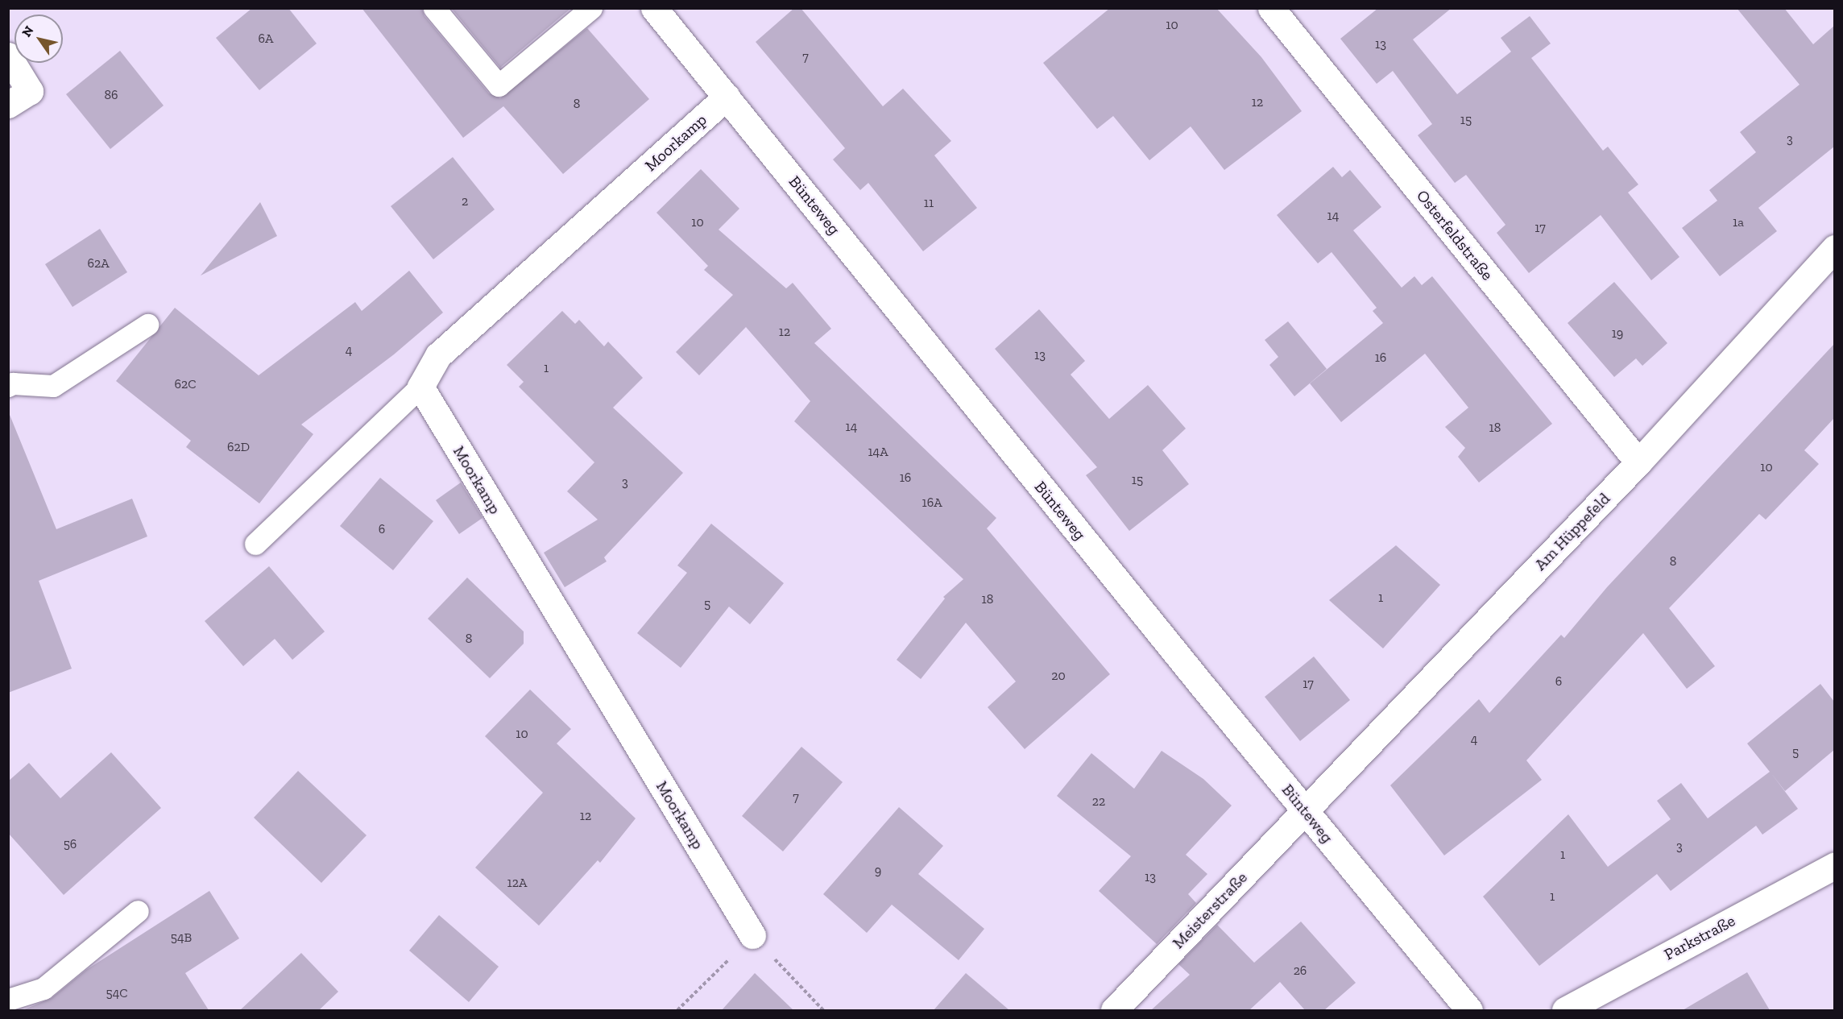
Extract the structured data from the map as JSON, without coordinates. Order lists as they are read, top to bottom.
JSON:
{
  "streets": {
    "street": [
      "Moorkamp",
      "Bünteweg",
      "Osterfeldstraße",
      "Am Hüppefeld",
      "Meisterstraße",
      "Parkstraße"
    ]
  },
  "crossings": [
    ["Moorkamp", "Bünteweg"],
    ["Bünteweg", "Am Hüppefeld"],
    ["Bünteweg", "Meisterstraße"],
    ["Osterfeldstraße", "Am Hüppefeld"],
    ["Am Hüppefeld", "Meisterstraße"]
  ],
  "house_numbers": [
    "10",
    "6A",
    "13",
    "7",
    "86",
    "12",
    "8",
    "15",
    "3",
    "2",
    "11",
    "14",
    "10",
    "1a",
    "17",
    "62A",
    "12",
    "19",
    "4",
    "13",
    "16",
    "1",
    "62C",
    "14",
    "18",
    "62D",
    "14A",
    "10",
    "16",
    "15",
    "3",
    "16A",
    "6",
    "8",
    "1",
    "18",
    "5",
    "8",
    "20",
    "6",
    "17",
    "10",
    "4",
    "5",
    "7",
    "22",
    "12",
    "56",
    "3",
    "1",
    "9",
    "13",
    "12A",
    "1",
    "54B",
    "26",
    "54C"
  ],
  "north": "top left"
}
